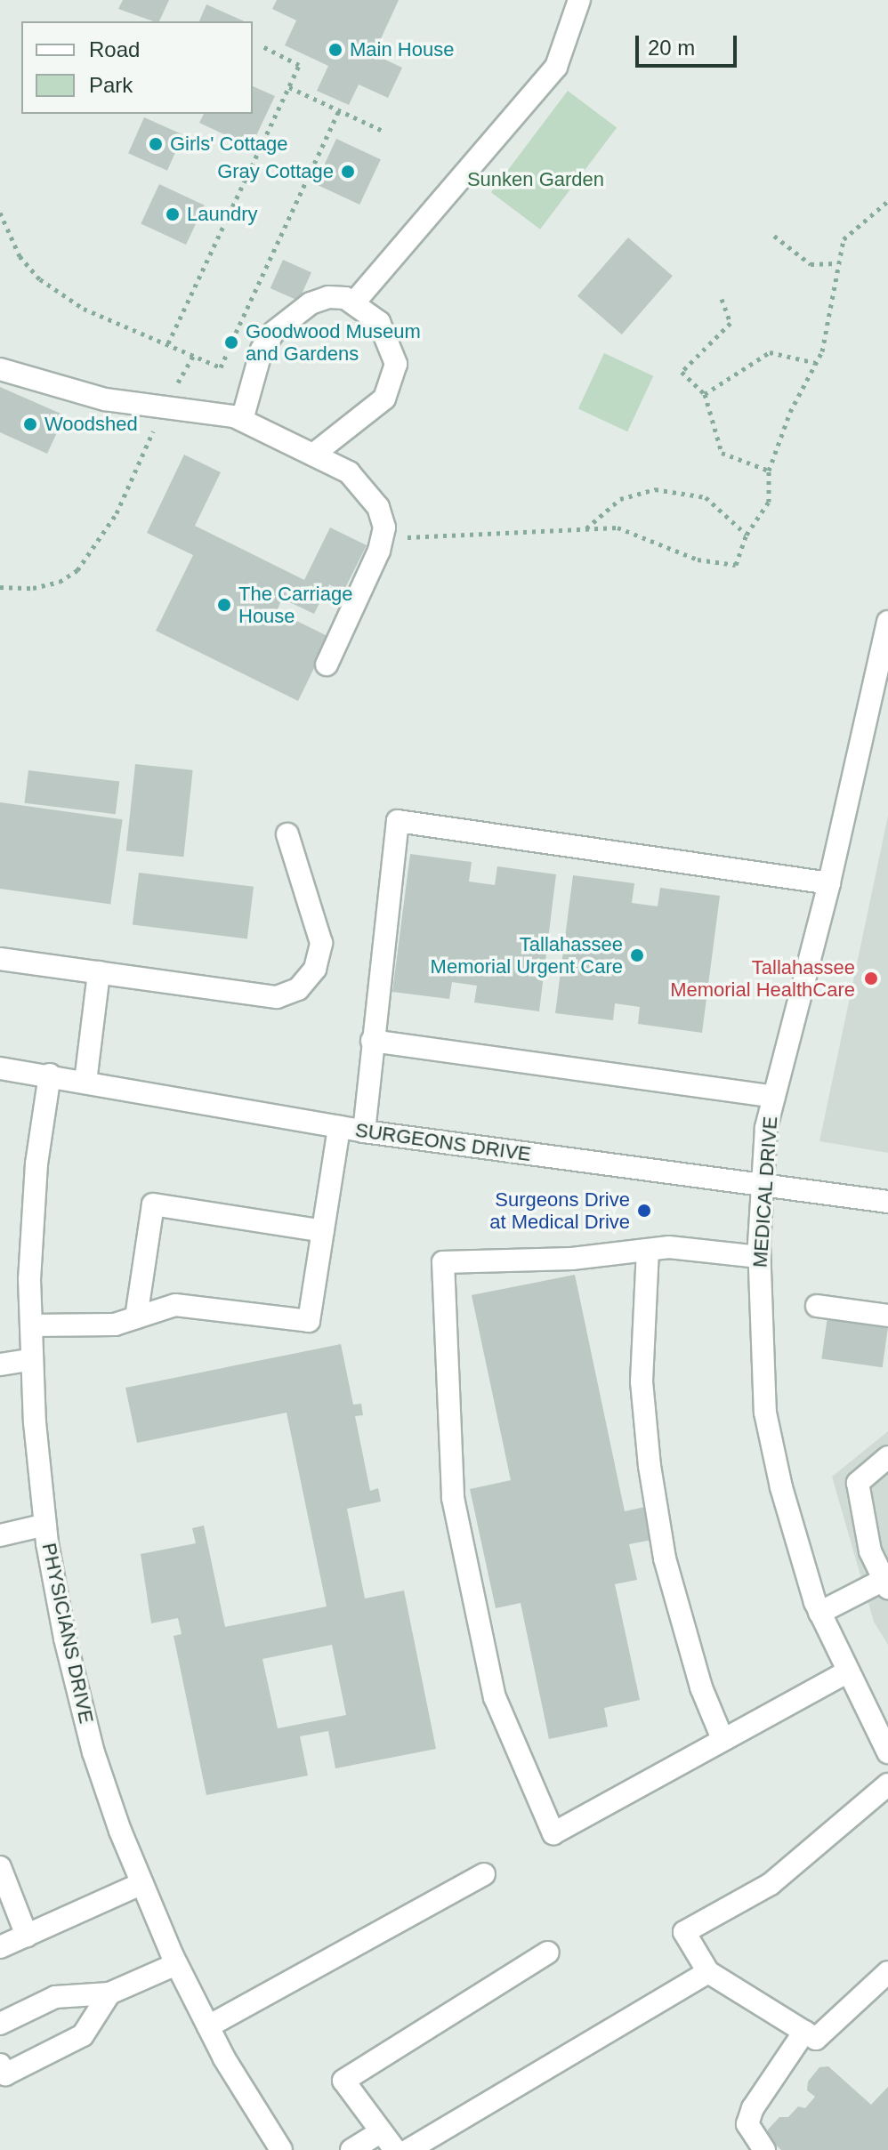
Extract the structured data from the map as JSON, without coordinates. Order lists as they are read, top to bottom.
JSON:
{
  "streets": {
    "street": ["SURGEONS DRIVE", "MEDICAL DRIVE", "PHYSICIANS DRIVE"]
  },
  "crossings": [
    ["SURGEONS DRIVE", "MEDICAL DRIVE"],
    ["SURGEONS DRIVE", "PHYSICIANS DRIVE"]
  ],
  "parks": ["Sunken Garden"],
  "places": [
    "Main House",
    "Girls' Cottage",
    "Gray Cottage",
    "Laundry",
    "Goodwood Museum and Gardens",
    "Woodshed",
    "The Carriage House",
    "Tallahassee Memorial Urgent Care",
    "Tallahassee Memorial HealthCare",
    "Surgeons Drive at Medical Drive"
  ],
  "legend": ["Road", "Park"],
  "scale_bar": "20 m"
}
